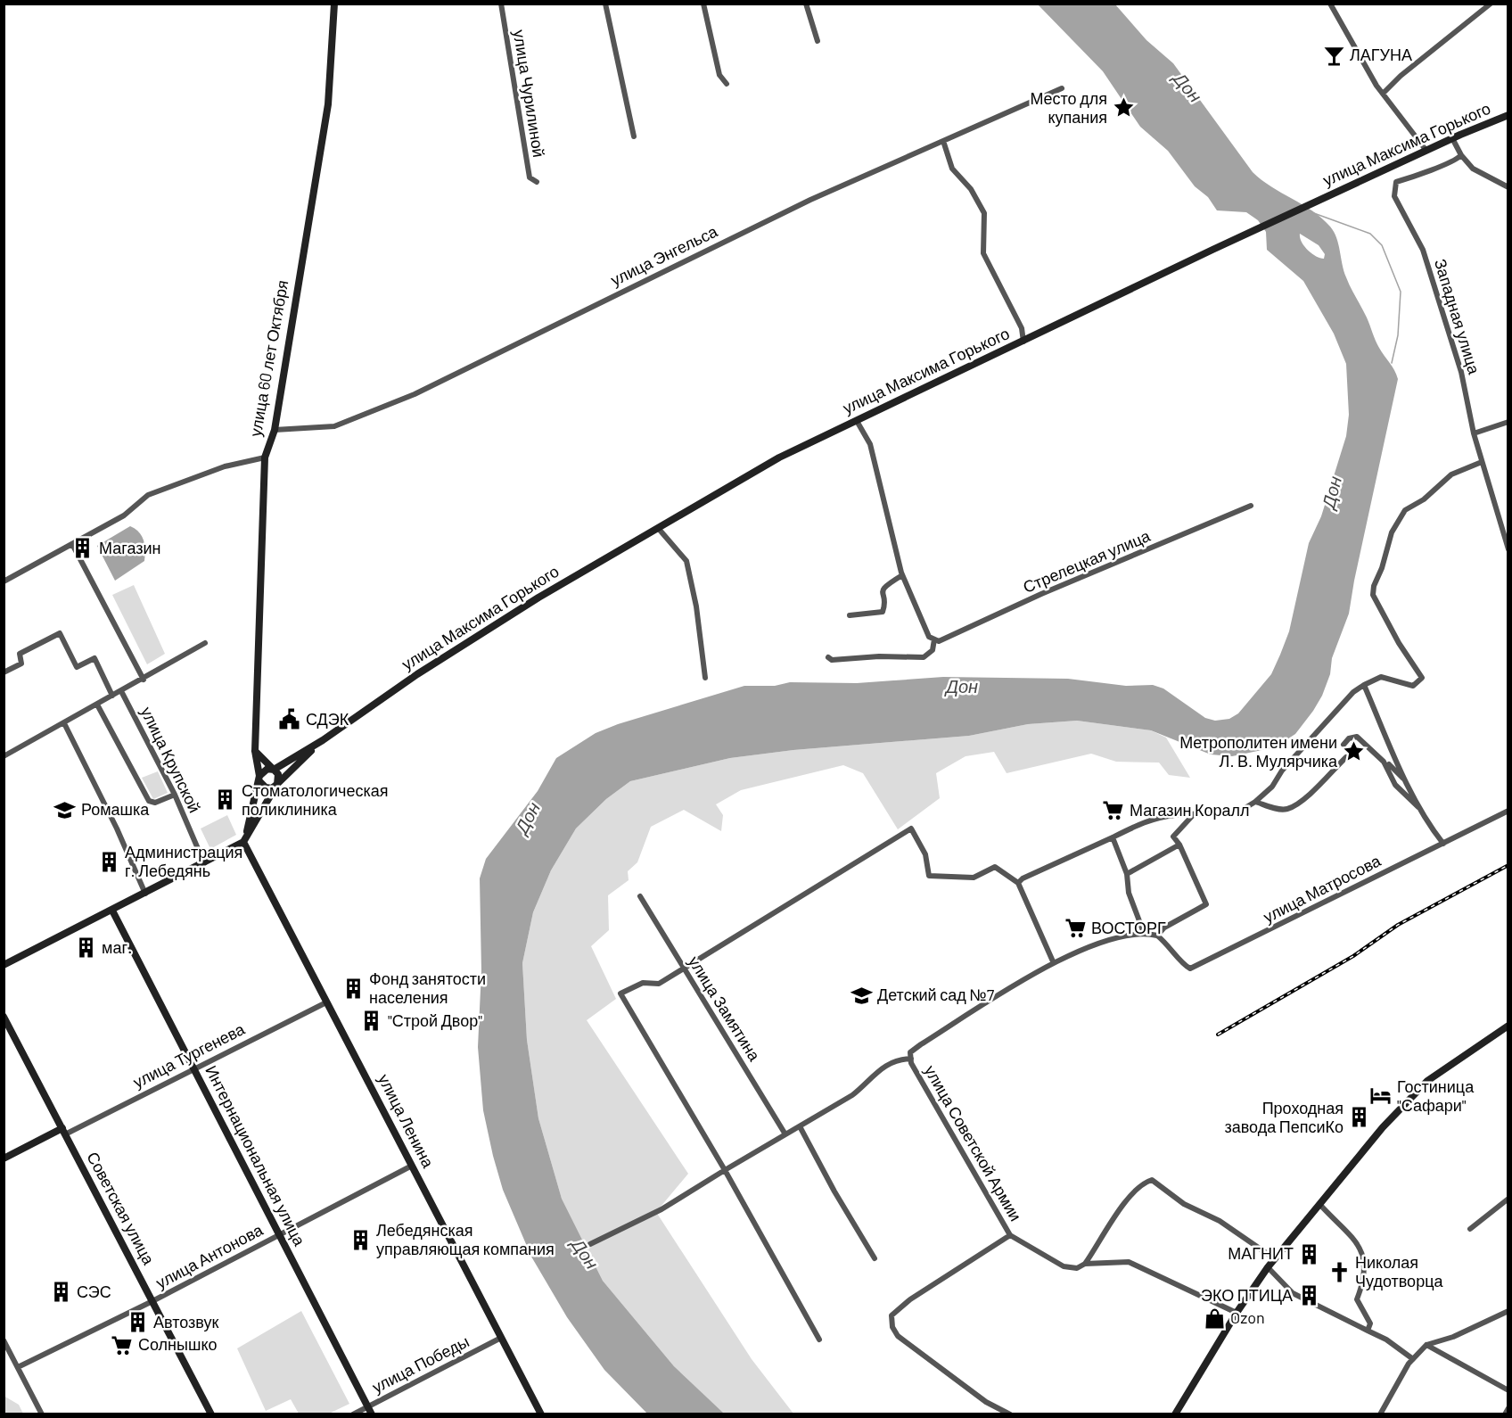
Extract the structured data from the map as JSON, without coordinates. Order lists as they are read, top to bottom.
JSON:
{
  "streets": {
    "main road": [
      "улица Максима Горького",
      "улица 60 лет Октября",
      "улица Тургенева",
      "улица Ленина",
      "Интернациональная улица",
      "Советская улица"
    ],
    "street": [
      "улица Чурилиной",
      "улица Энгельса",
      "Западная улица",
      "Стрелецкая улица",
      "улица Крупской",
      "улица Матросова",
      "улица Замятина",
      "улица Советской Армии",
      "улица Антонова",
      "улица Победы"
    ]
  },
  "crossings": [
    ["улица Максима Горького", "улица 60 лет Октября"],
    ["улица Максима Горького", "улица Ленина"],
    ["улица Энгельса", "улица 60 лет Октября"],
    ["улица Матросова", "улица Советской Армии"],
    ["улица Тургенева", "улица Ленина"],
    ["улица Тургенева", "Интернациональная улица"],
    ["улица Тургенева", "Советская улица"],
    ["улица Ленина", "улица Антонова"],
    ["улица Ленина", "улица Победы"],
    ["Интернациональная улица", "улица Антонова"],
    ["Интернациональная улица", "улица Победы"],
    ["Советская улица", "улица Антонова"]
  ],
  "water": ["Дон"],
  "places": {
    "bar": ["ЛАГУНА"],
    "place": ["Место для купания", "Метрополитен имени Л. В. Мулярчика"],
    "building": [
      "Магазин",
      "Стоматологическая поликлиника",
      "Администрация г. Лебедянь",
      "маг.",
      "Фонд занятости населения",
      "\"Строй Двор\"",
      "Проходная завода ПепсиКо",
      "Лебедянская управляющая компания",
      "МАГНИТ",
      "СЭС",
      "ЭКО ПТИЦА",
      "Автозвук"
    ],
    "public building": ["СДЭК"],
    "school or university": ["Ромашка", "Детский сад №7"],
    "supermarket": ["Магазин Коралл", "ВОСТОРГ", "Солнышко"],
    "hotel": ["Гостиница \"Сафари\""],
    "church": ["Николая Чудотворца"],
    "shop": ["Ozon"]
  }
}
